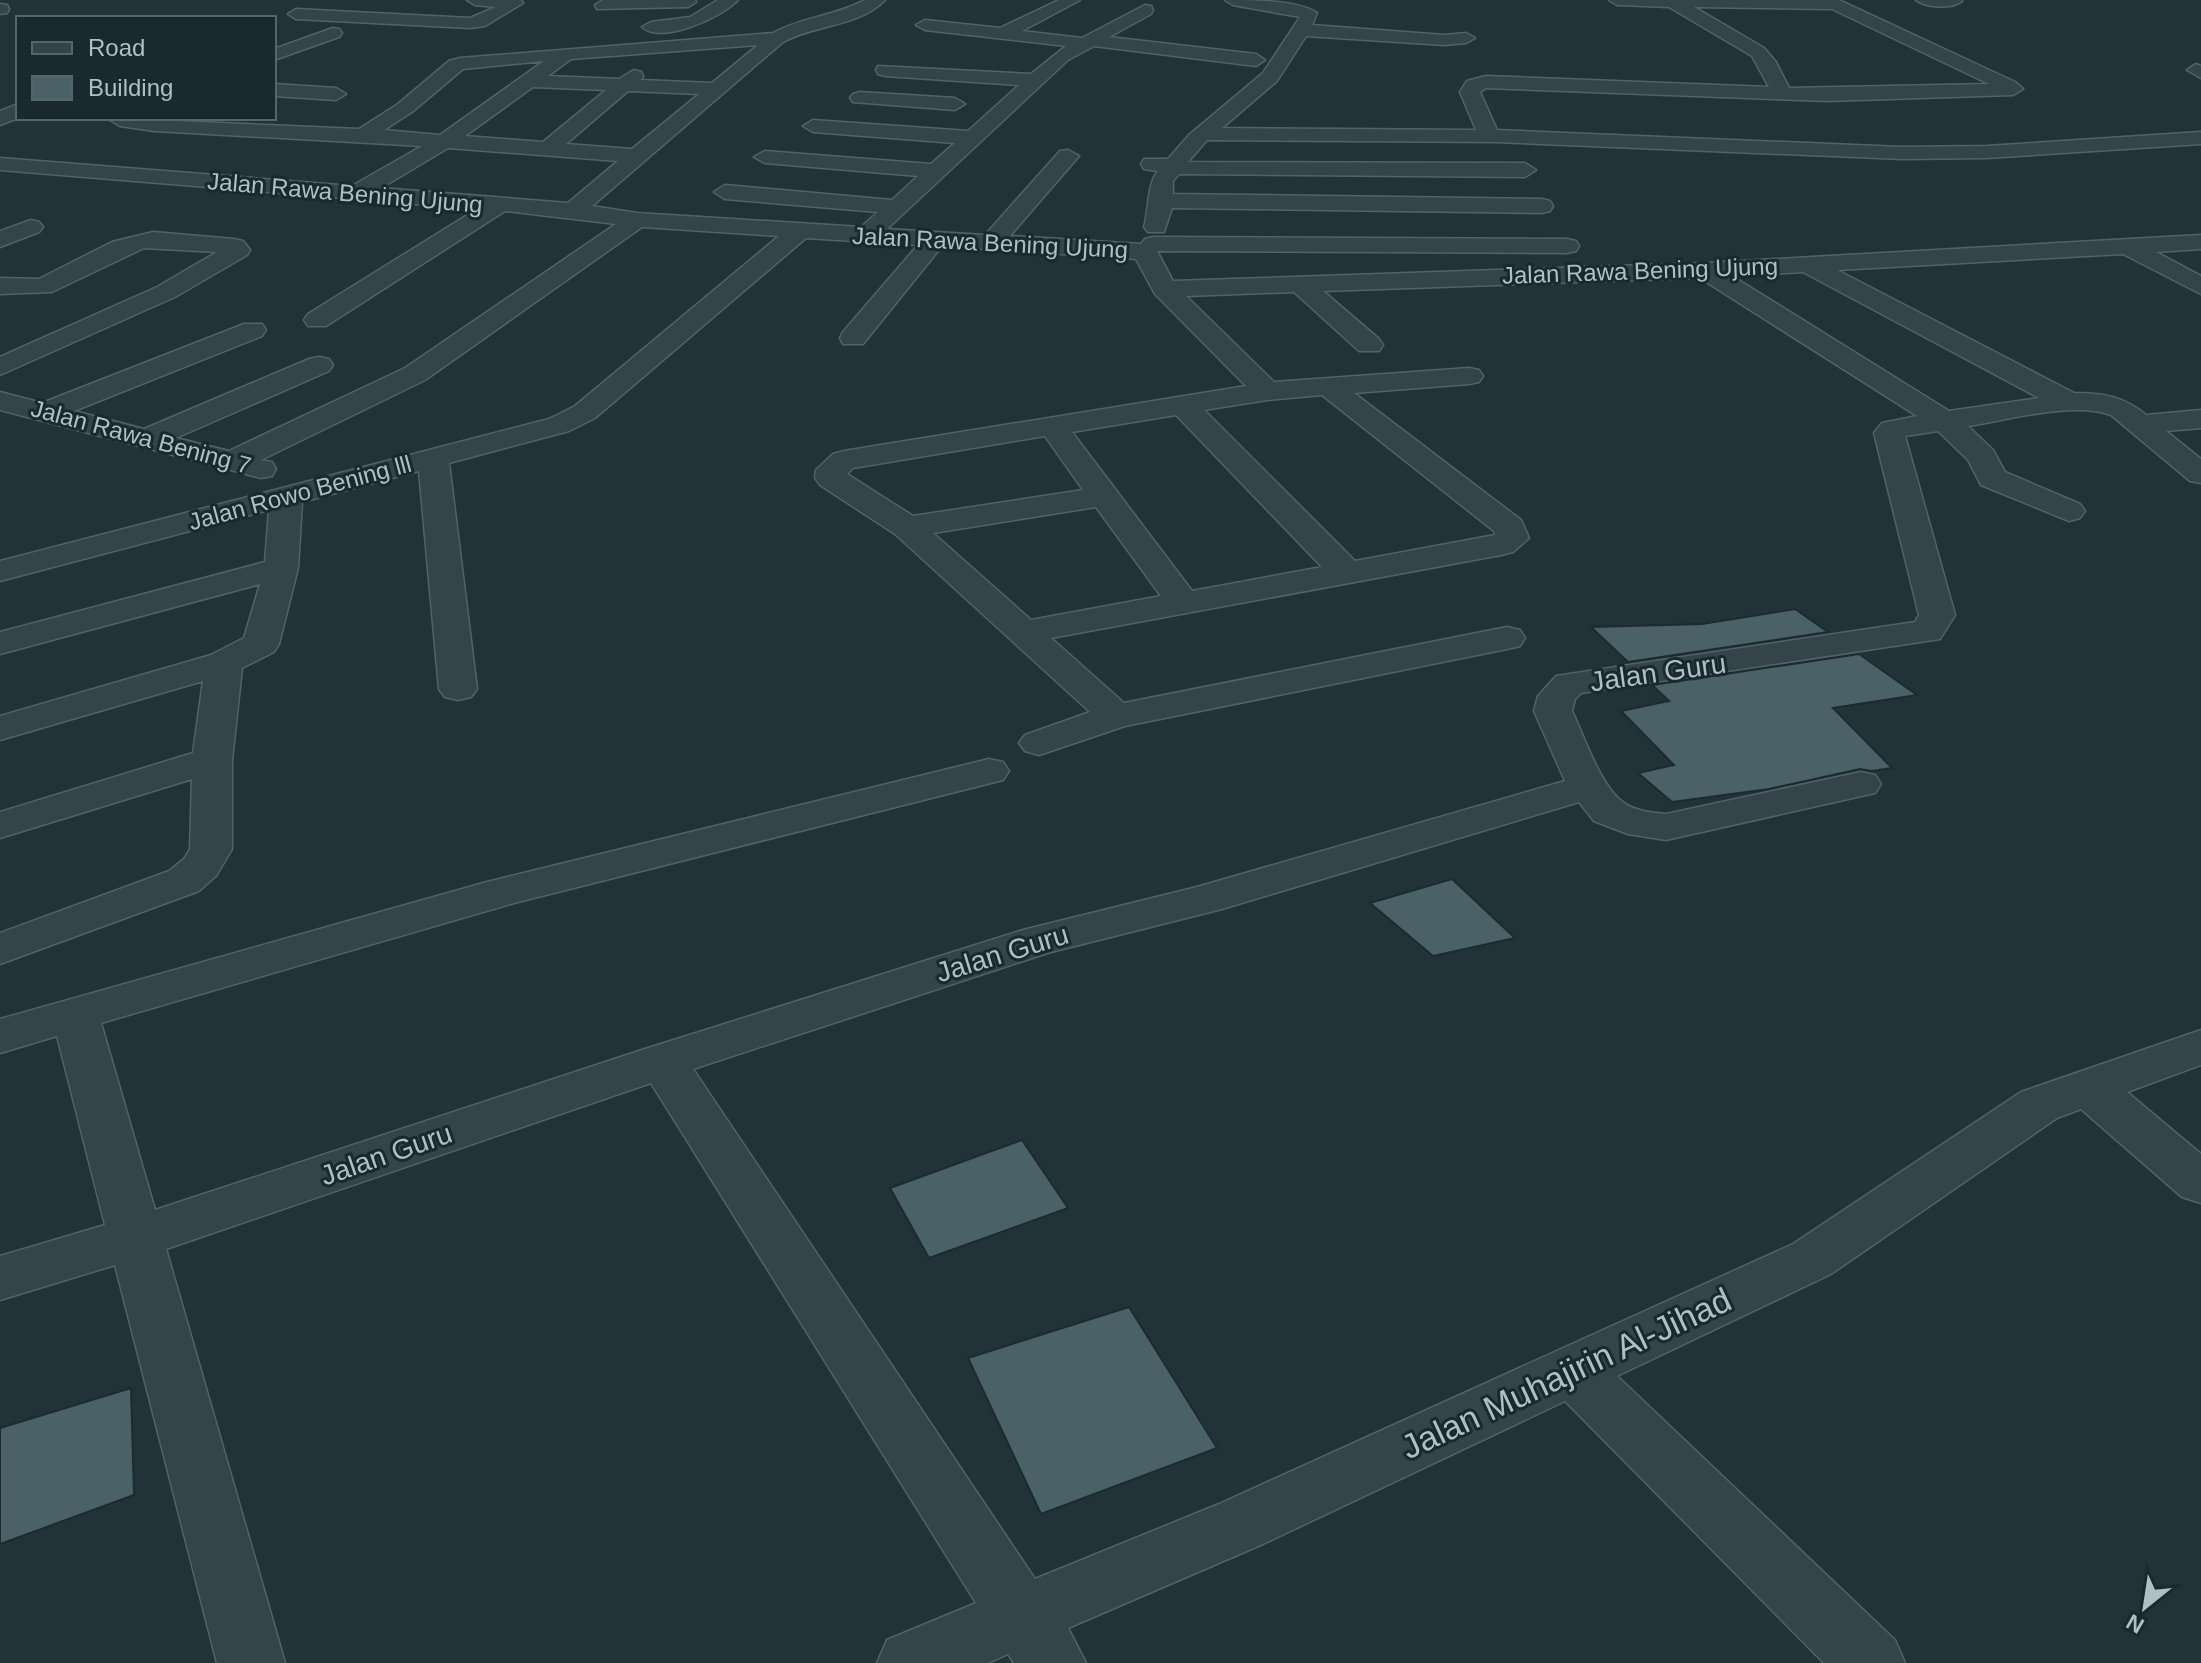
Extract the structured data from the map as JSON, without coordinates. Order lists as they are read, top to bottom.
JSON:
{
  "streets": {
    "street": [
      "Jalan Rawa Bening Ujung",
      "Jalan Rawa Bening 7",
      "Jalan Rowo Bening lll",
      "Jalan Guru",
      "Jalan Muhajirin Al-Jihad"
    ]
  },
  "crossings": [
    ["Jalan Rawa Bening Ujung", "Jalan Rowo Bening lll"],
    ["Jalan Rawa Bening 7", "Jalan Rowo Bening lll"]
  ],
  "legend": ["Road", "Building"],
  "north": "bottom left"
}
